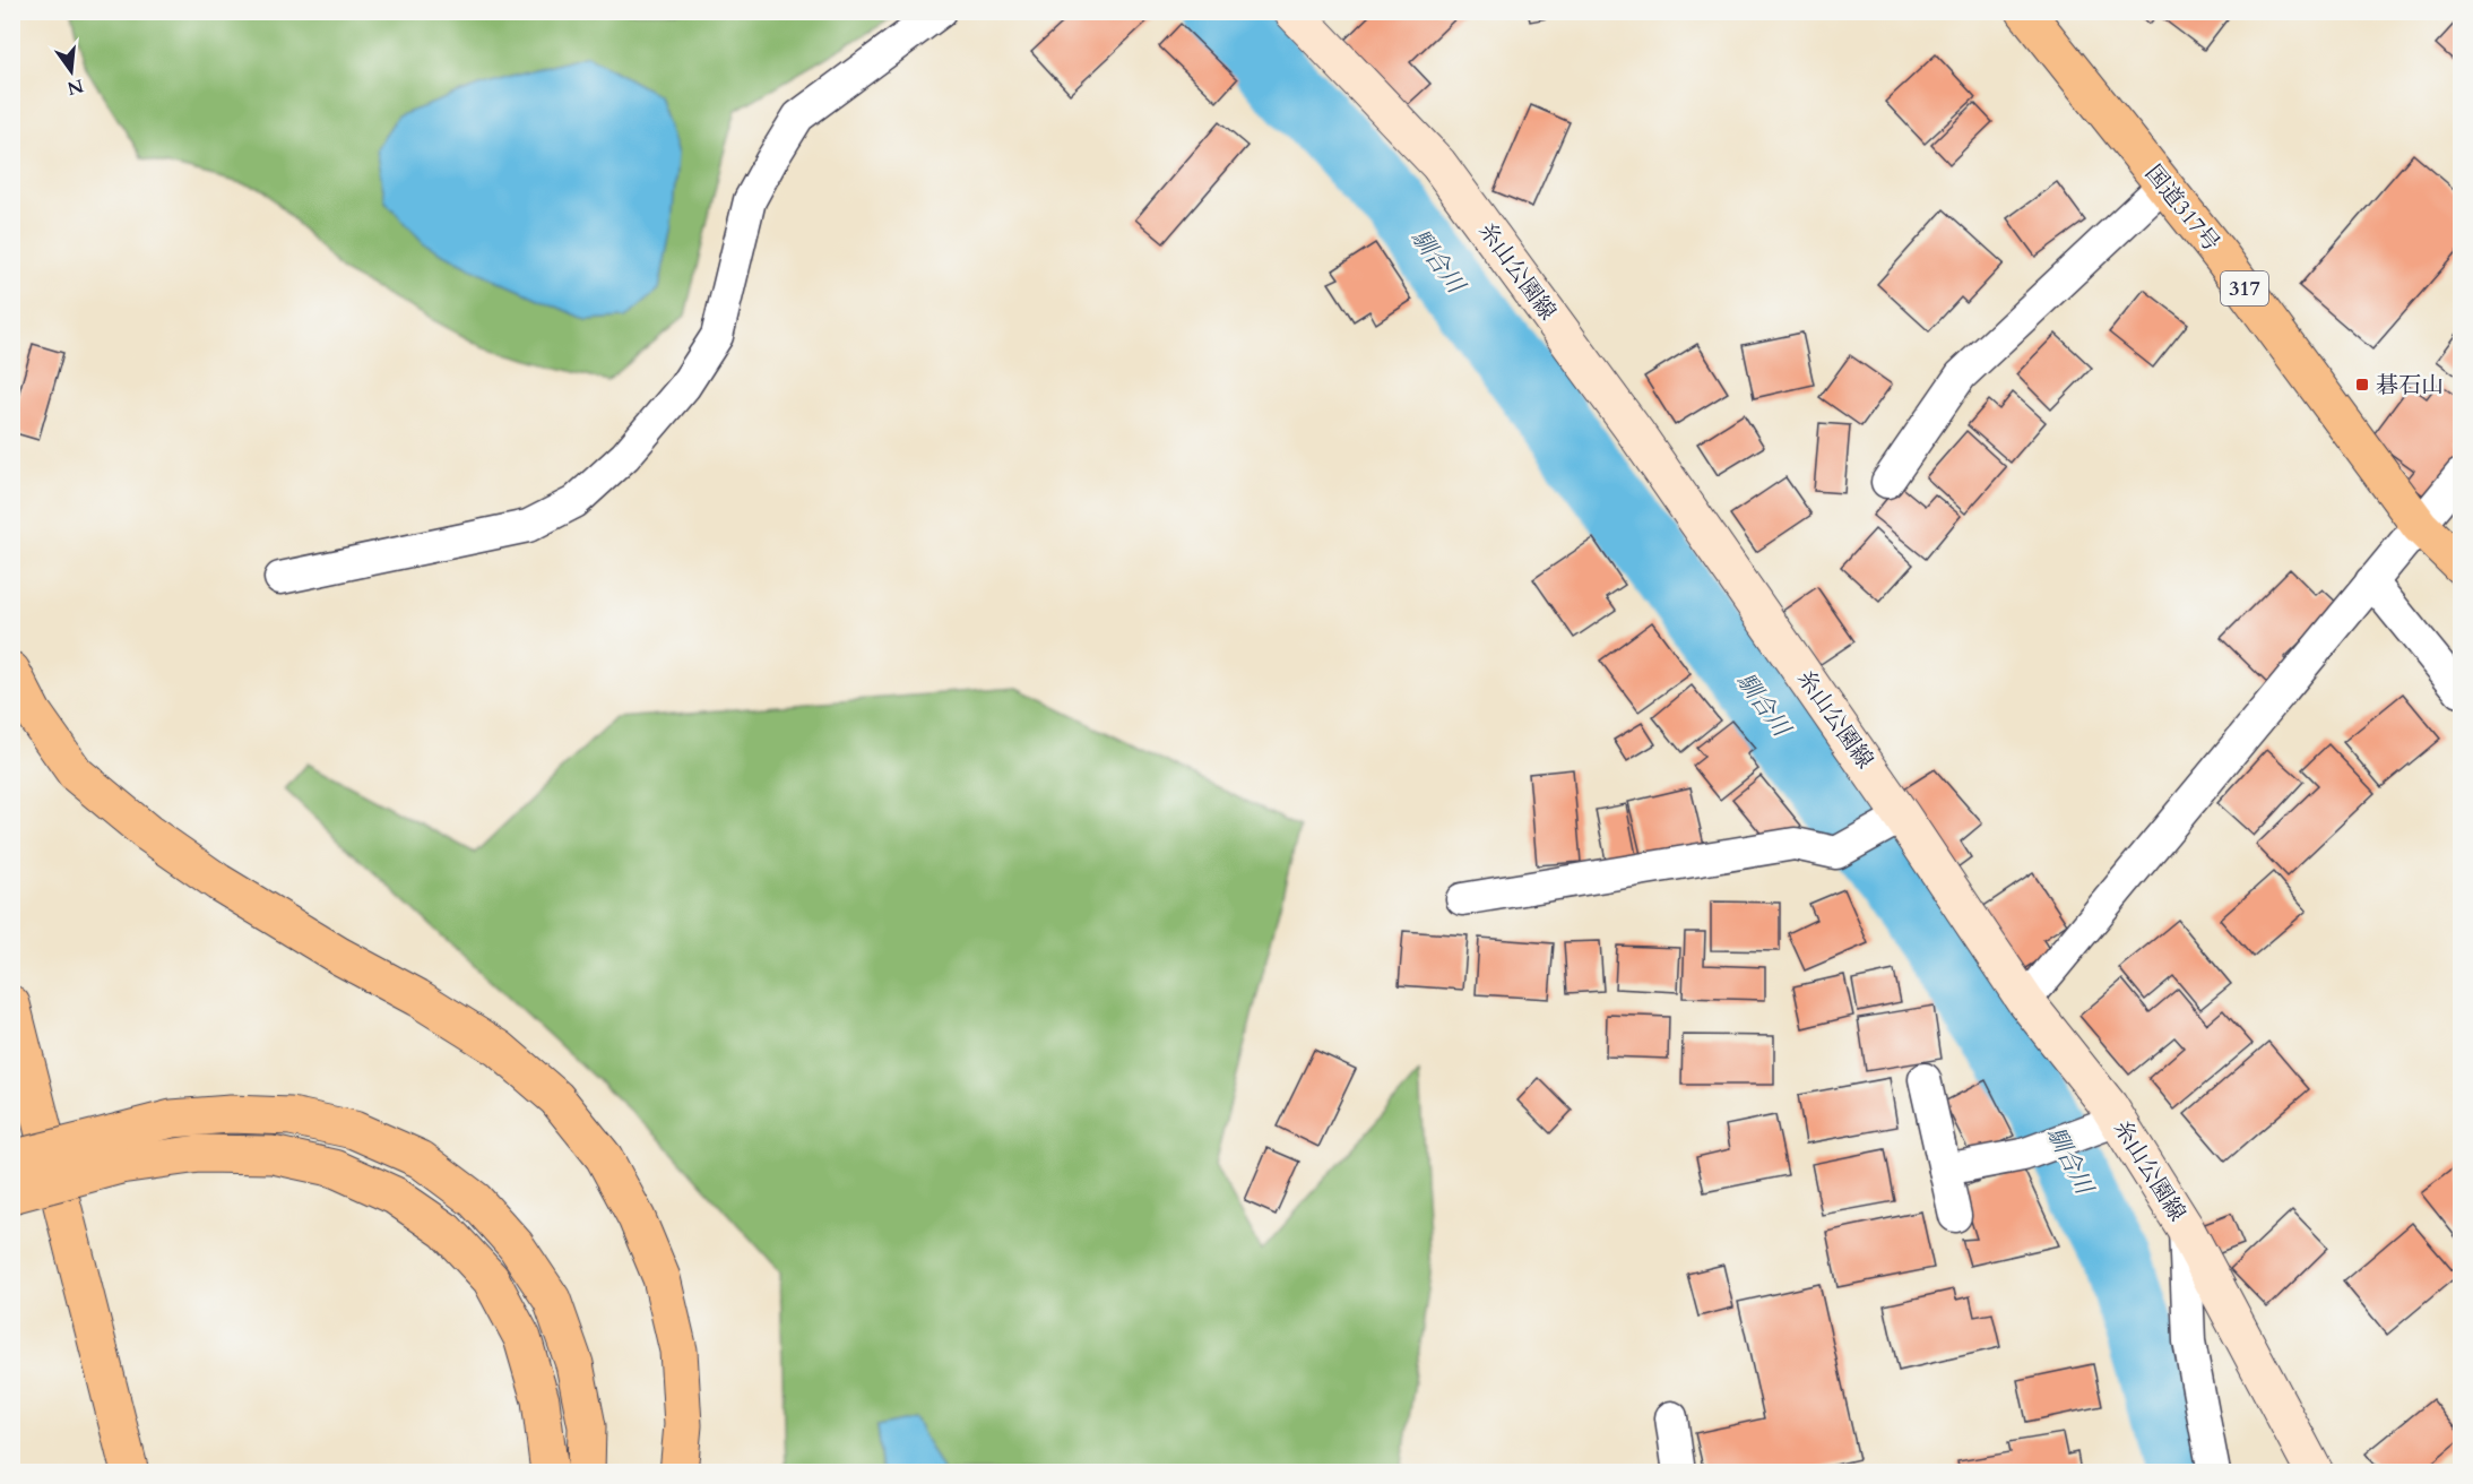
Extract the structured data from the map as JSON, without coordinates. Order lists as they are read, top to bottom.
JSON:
{
  "streets": {
    "highway": ["国道317号", "317"],
    "main road": ["糸山公園線"]
  },
  "water": ["馴合川"],
  "places": {
    "transit": ["碁石山"]
  },
  "north": "bottom"
}
